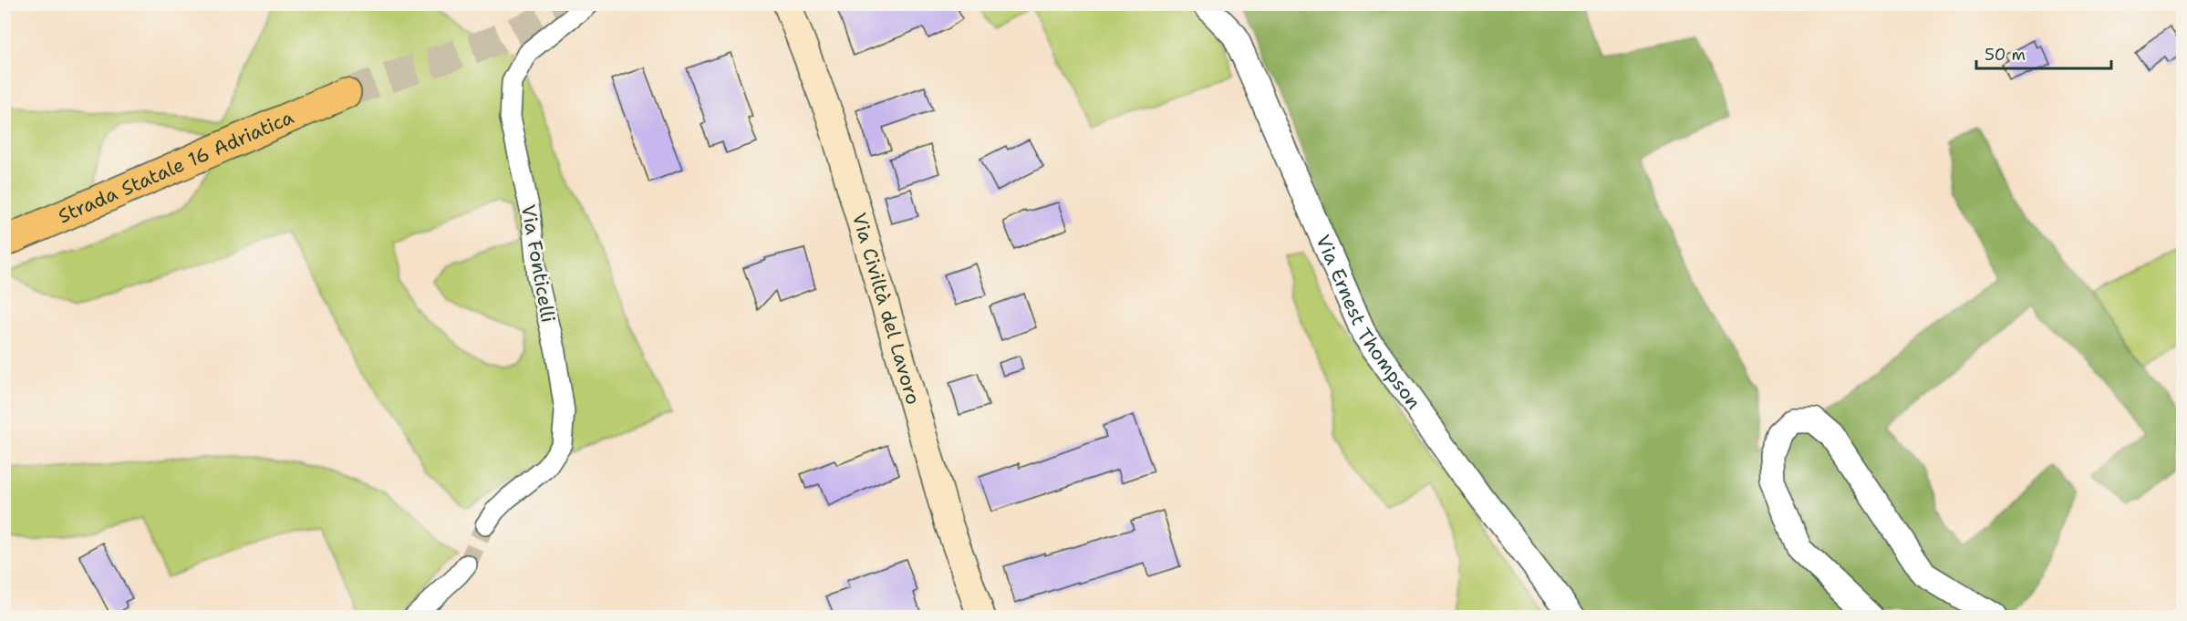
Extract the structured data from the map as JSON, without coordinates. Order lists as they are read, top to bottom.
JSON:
{
  "streets": {
    "main road": ["Strada Statale 16 Adriatica", "Via Civiltà del Lavoro"],
    "street": ["Via Fonticelli", "Via Ernest Thompson"]
  },
  "scale_bar": "50 m"
}
